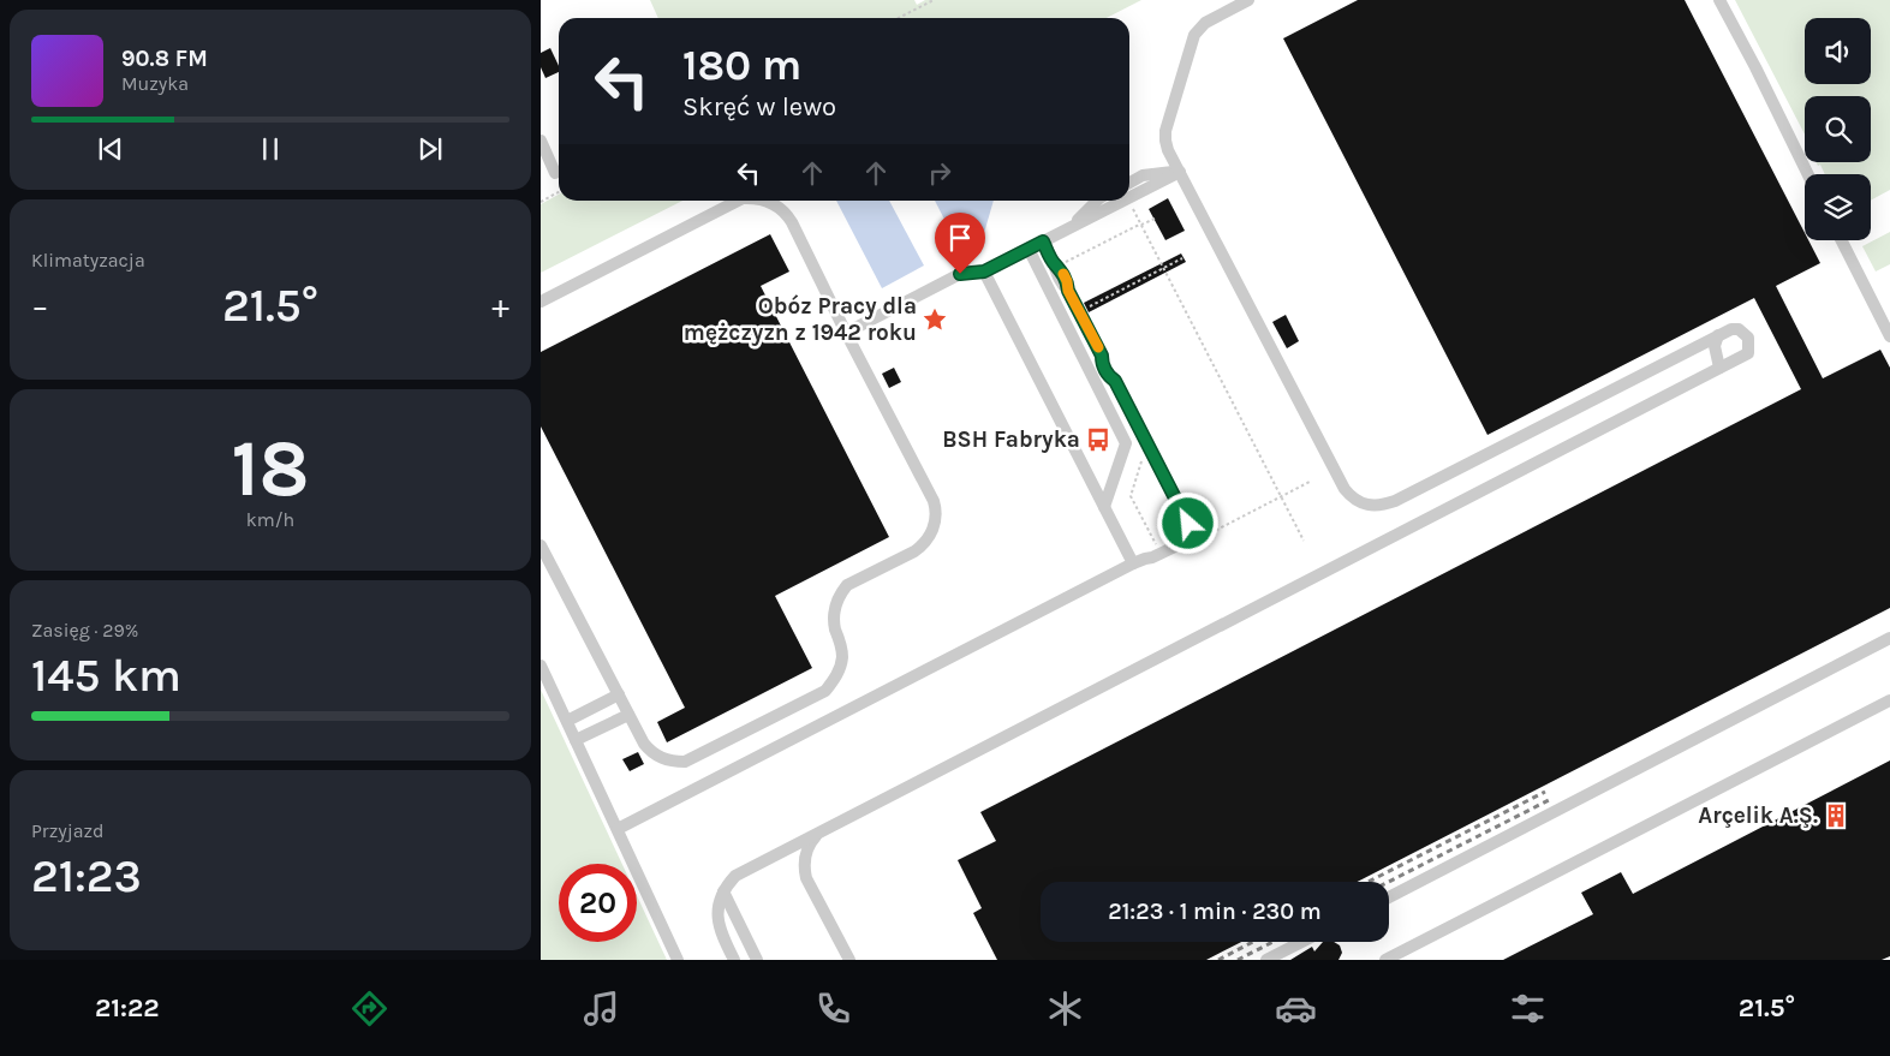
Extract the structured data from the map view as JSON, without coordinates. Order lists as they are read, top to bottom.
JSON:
{
  "places": {
    "place": ["Obóz Pracy dla mężczyzn z 1942 roku"],
    "bus stop": ["BSH Fabryka"],
    "building": ["Arçelik A.Ş."]
  },
  "page": {
    "turn": ["180 m", "Skręć w lewo"],
    "song": ["90.8 FM", "Muzyka"],
    "tile": [
      "Klimatyzacja",
      ["18", "km/h"],
      ["Zasięg · 29%", "145 km"],
      ["Przyjazd", "21:23"]
    ],
    "heat": ["−", "21.5°", "+"],
    "limit": "20",
    "trip": "21:23 · 1 min · 230 m",
    "tabs": ["21:22", "21.5°"]
  }
}
